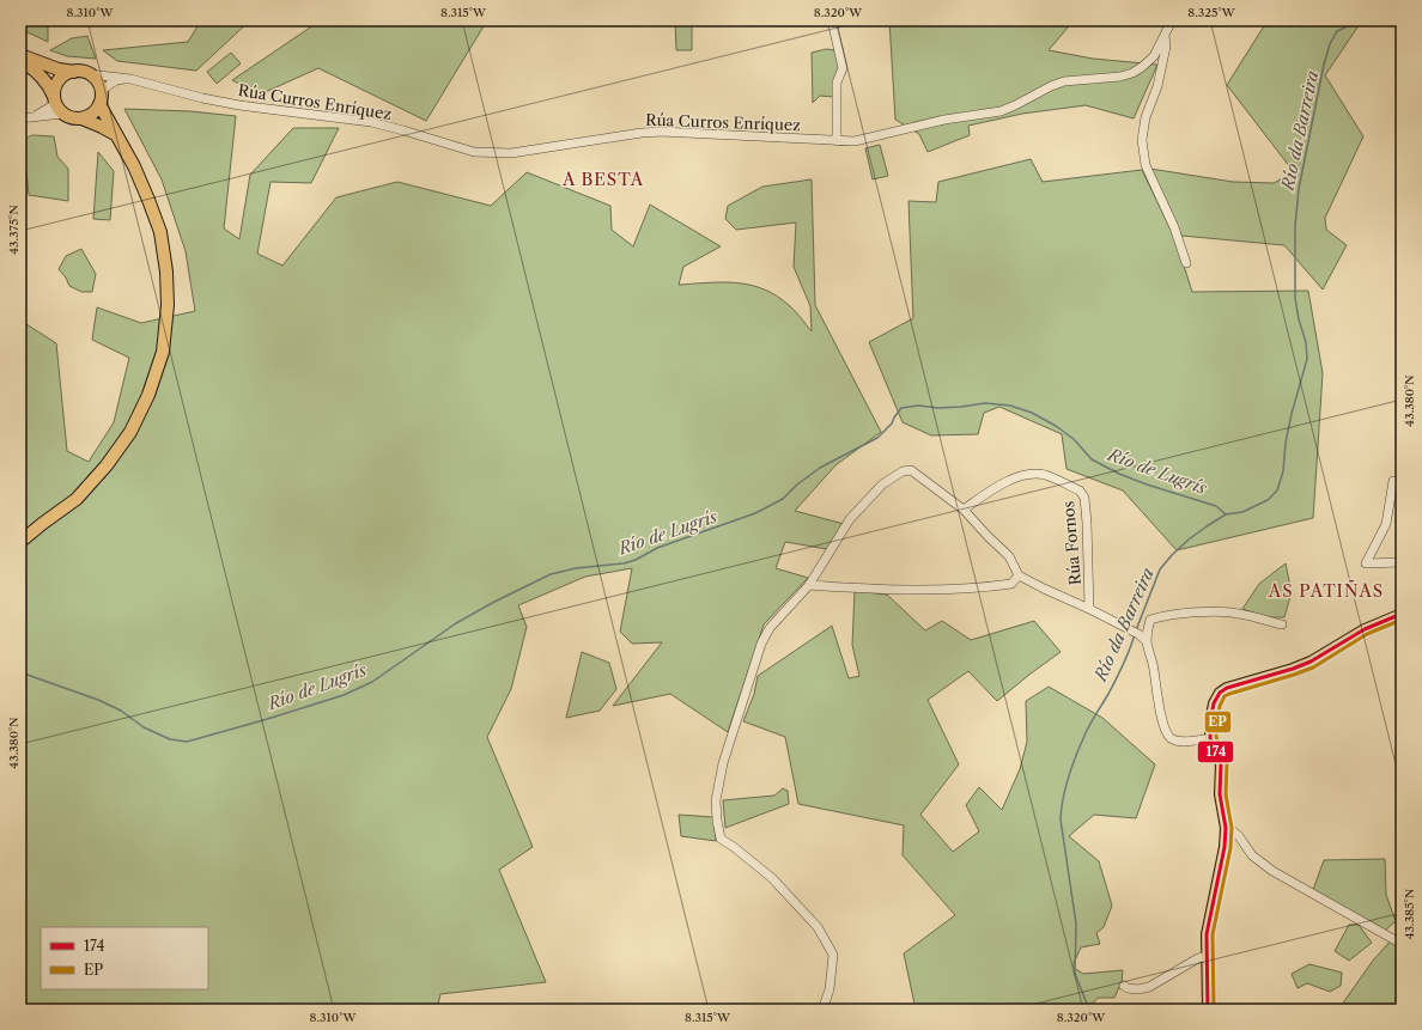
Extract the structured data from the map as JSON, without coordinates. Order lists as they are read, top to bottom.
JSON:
{
  "streets": {
    "street": ["Rúa Curros Enríquez", "Rúa Fornos"]
  },
  "districts": ["A BESTA", "AS PATIÑAS"],
  "water": ["Río da Barreira", "Río de Lugrís"],
  "lines": ["transit line 174", "transit line EP"],
  "legend": ["174", "EP"],
  "coordinates": [
    "8.310°W",
    "8.315°W",
    "8.320°W",
    "8.325°W",
    "43.375°N",
    "43.380°N",
    "43.385°N"
  ]
}
